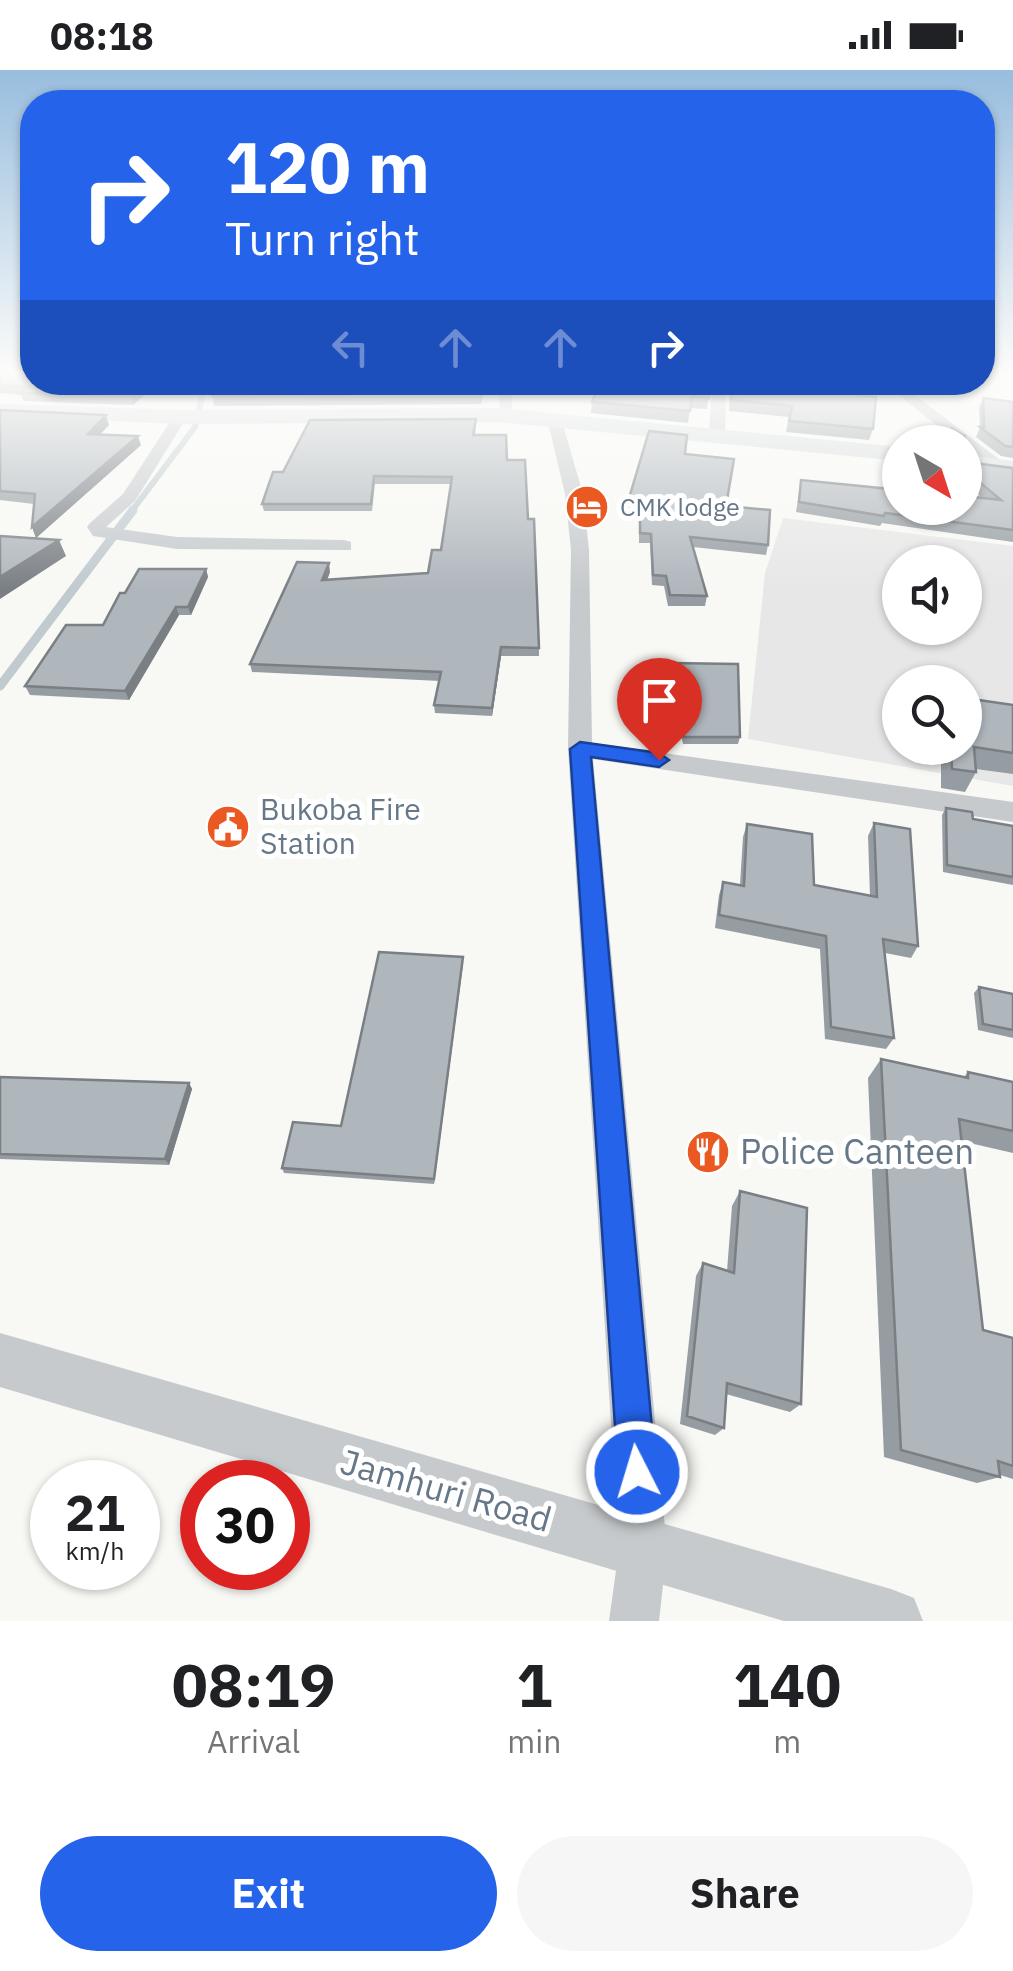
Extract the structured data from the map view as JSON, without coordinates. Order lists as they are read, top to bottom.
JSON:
{
  "streets": {
    "street": ["Jamhuri Road"]
  },
  "places": {
    "hotel": ["CMK lodge"],
    "public building": ["Bukoba Fire Station"],
    "restaurant": ["Police Canteen"]
  },
  "north": "bottom right",
  "page": {
    "status": "08:18",
    "turn": ["120 m", "Turn right"],
    "speed": "21 km/h",
    "limit": "30",
    "eta": [
      "08:19",
      "Arrival",
      "1",
      "min",
      "140",
      "m"
    ],
    "buttons": ["Exit", "Share"]
  }
}
